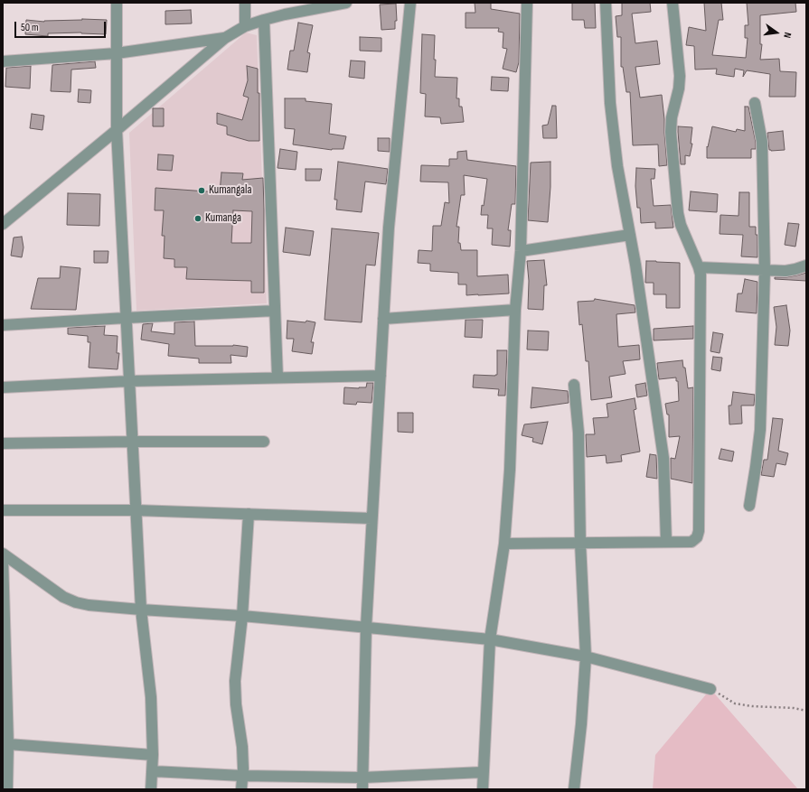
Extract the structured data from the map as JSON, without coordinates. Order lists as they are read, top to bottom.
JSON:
{
  "places": ["Kumangala", "Kumanga"],
  "scale_bar": "50 m",
  "north": "right"
}
